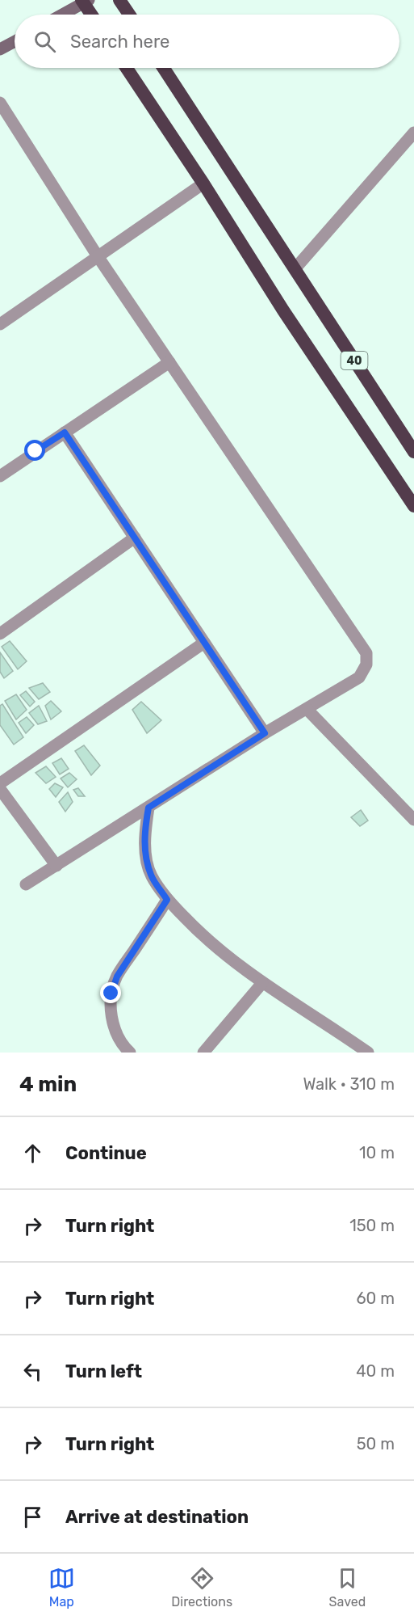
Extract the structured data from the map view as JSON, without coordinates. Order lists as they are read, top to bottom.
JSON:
{
  "streets": {
    "highway": ["40"]
  },
  "page": {
    "search": "Search here",
    "heading": ["4 min", "Walk · 310 m"],
    "list": [
      ["Continue", "10 m"],
      ["Turn right", "150 m"],
      ["Turn right", "60 m"],
      ["Turn left", "40 m"],
      ["Turn right", "50 m"],
      "Arrive at destination"
    ],
    "nav": ["Map", "Directions", "Saved"]
  }
}
